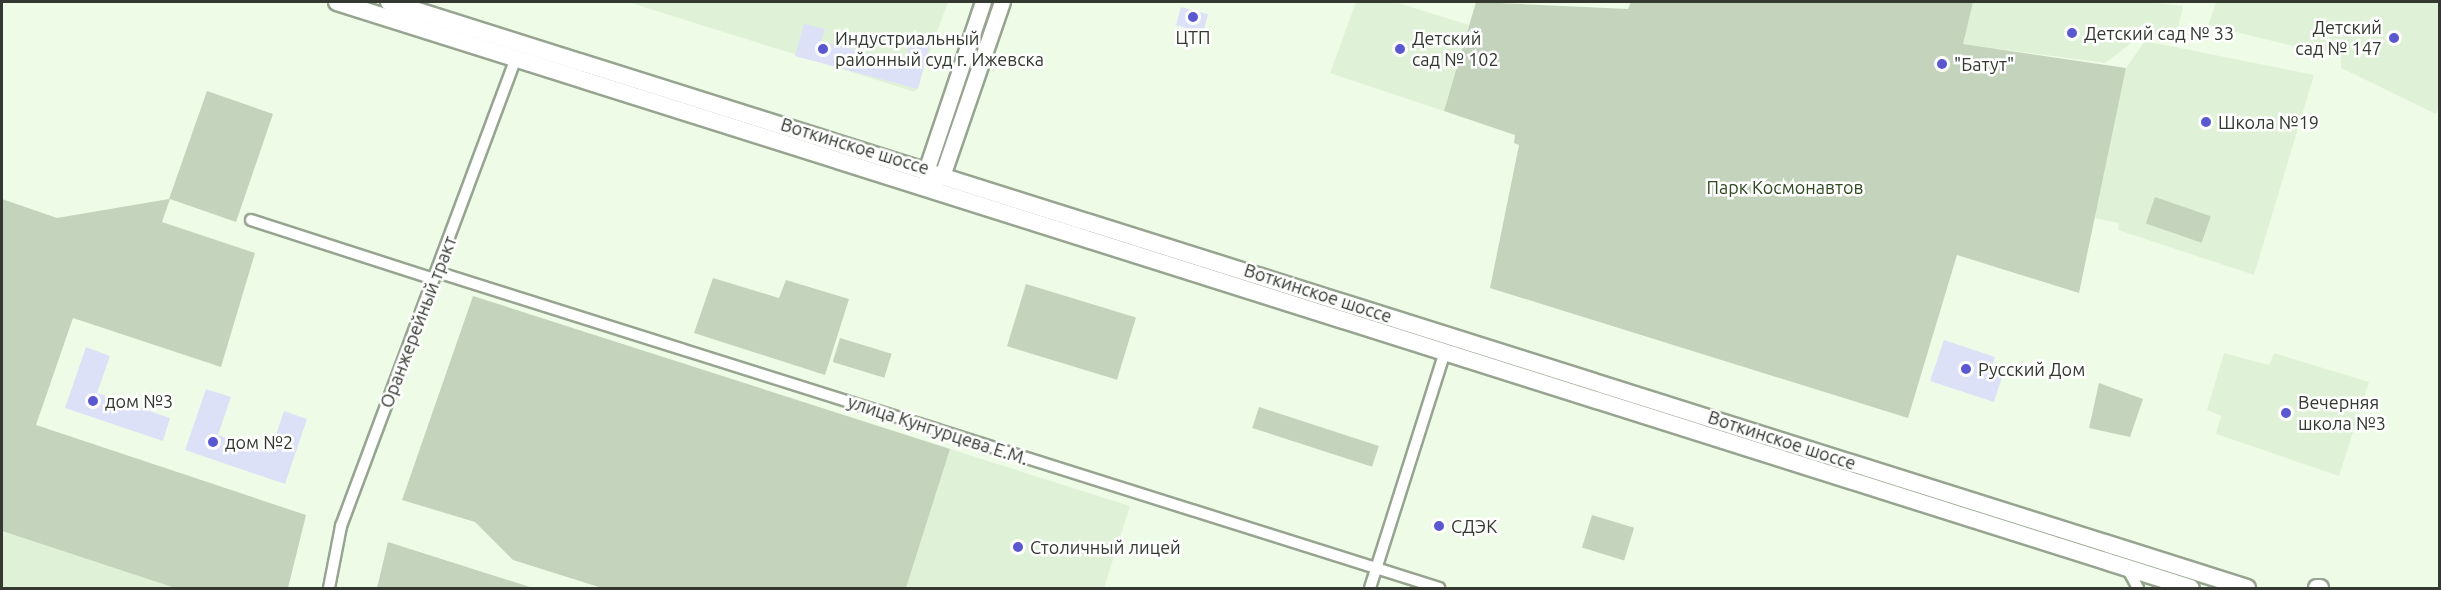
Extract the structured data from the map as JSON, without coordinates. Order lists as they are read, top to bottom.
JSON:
{
  "streets": {
    "main road": ["Воткинское шоссе"],
    "street": ["Оранжерейный тракт", "улица Кунгурцева Е.М."]
  },
  "crossings": [
    ["Воткинское шоссе", "Оранжерейный тракт"],
    ["Оранжерейный тракт", "улица Кунгурцева Е.М."]
  ],
  "parks": ["Парк Космонавтов"],
  "places": [
    "ЦТП",
    "Детский сад № 33",
    "Детский сад № 147",
    "Индустриальный районный суд г. Ижевска",
    "Детский сад № 102",
    "\"Батут\"",
    "Школа №19",
    "Русский Дом",
    "дом №3",
    "Вечерняя школа №3",
    "дом №2",
    "СДЭК",
    "Столичный лицей"
  ]
}
